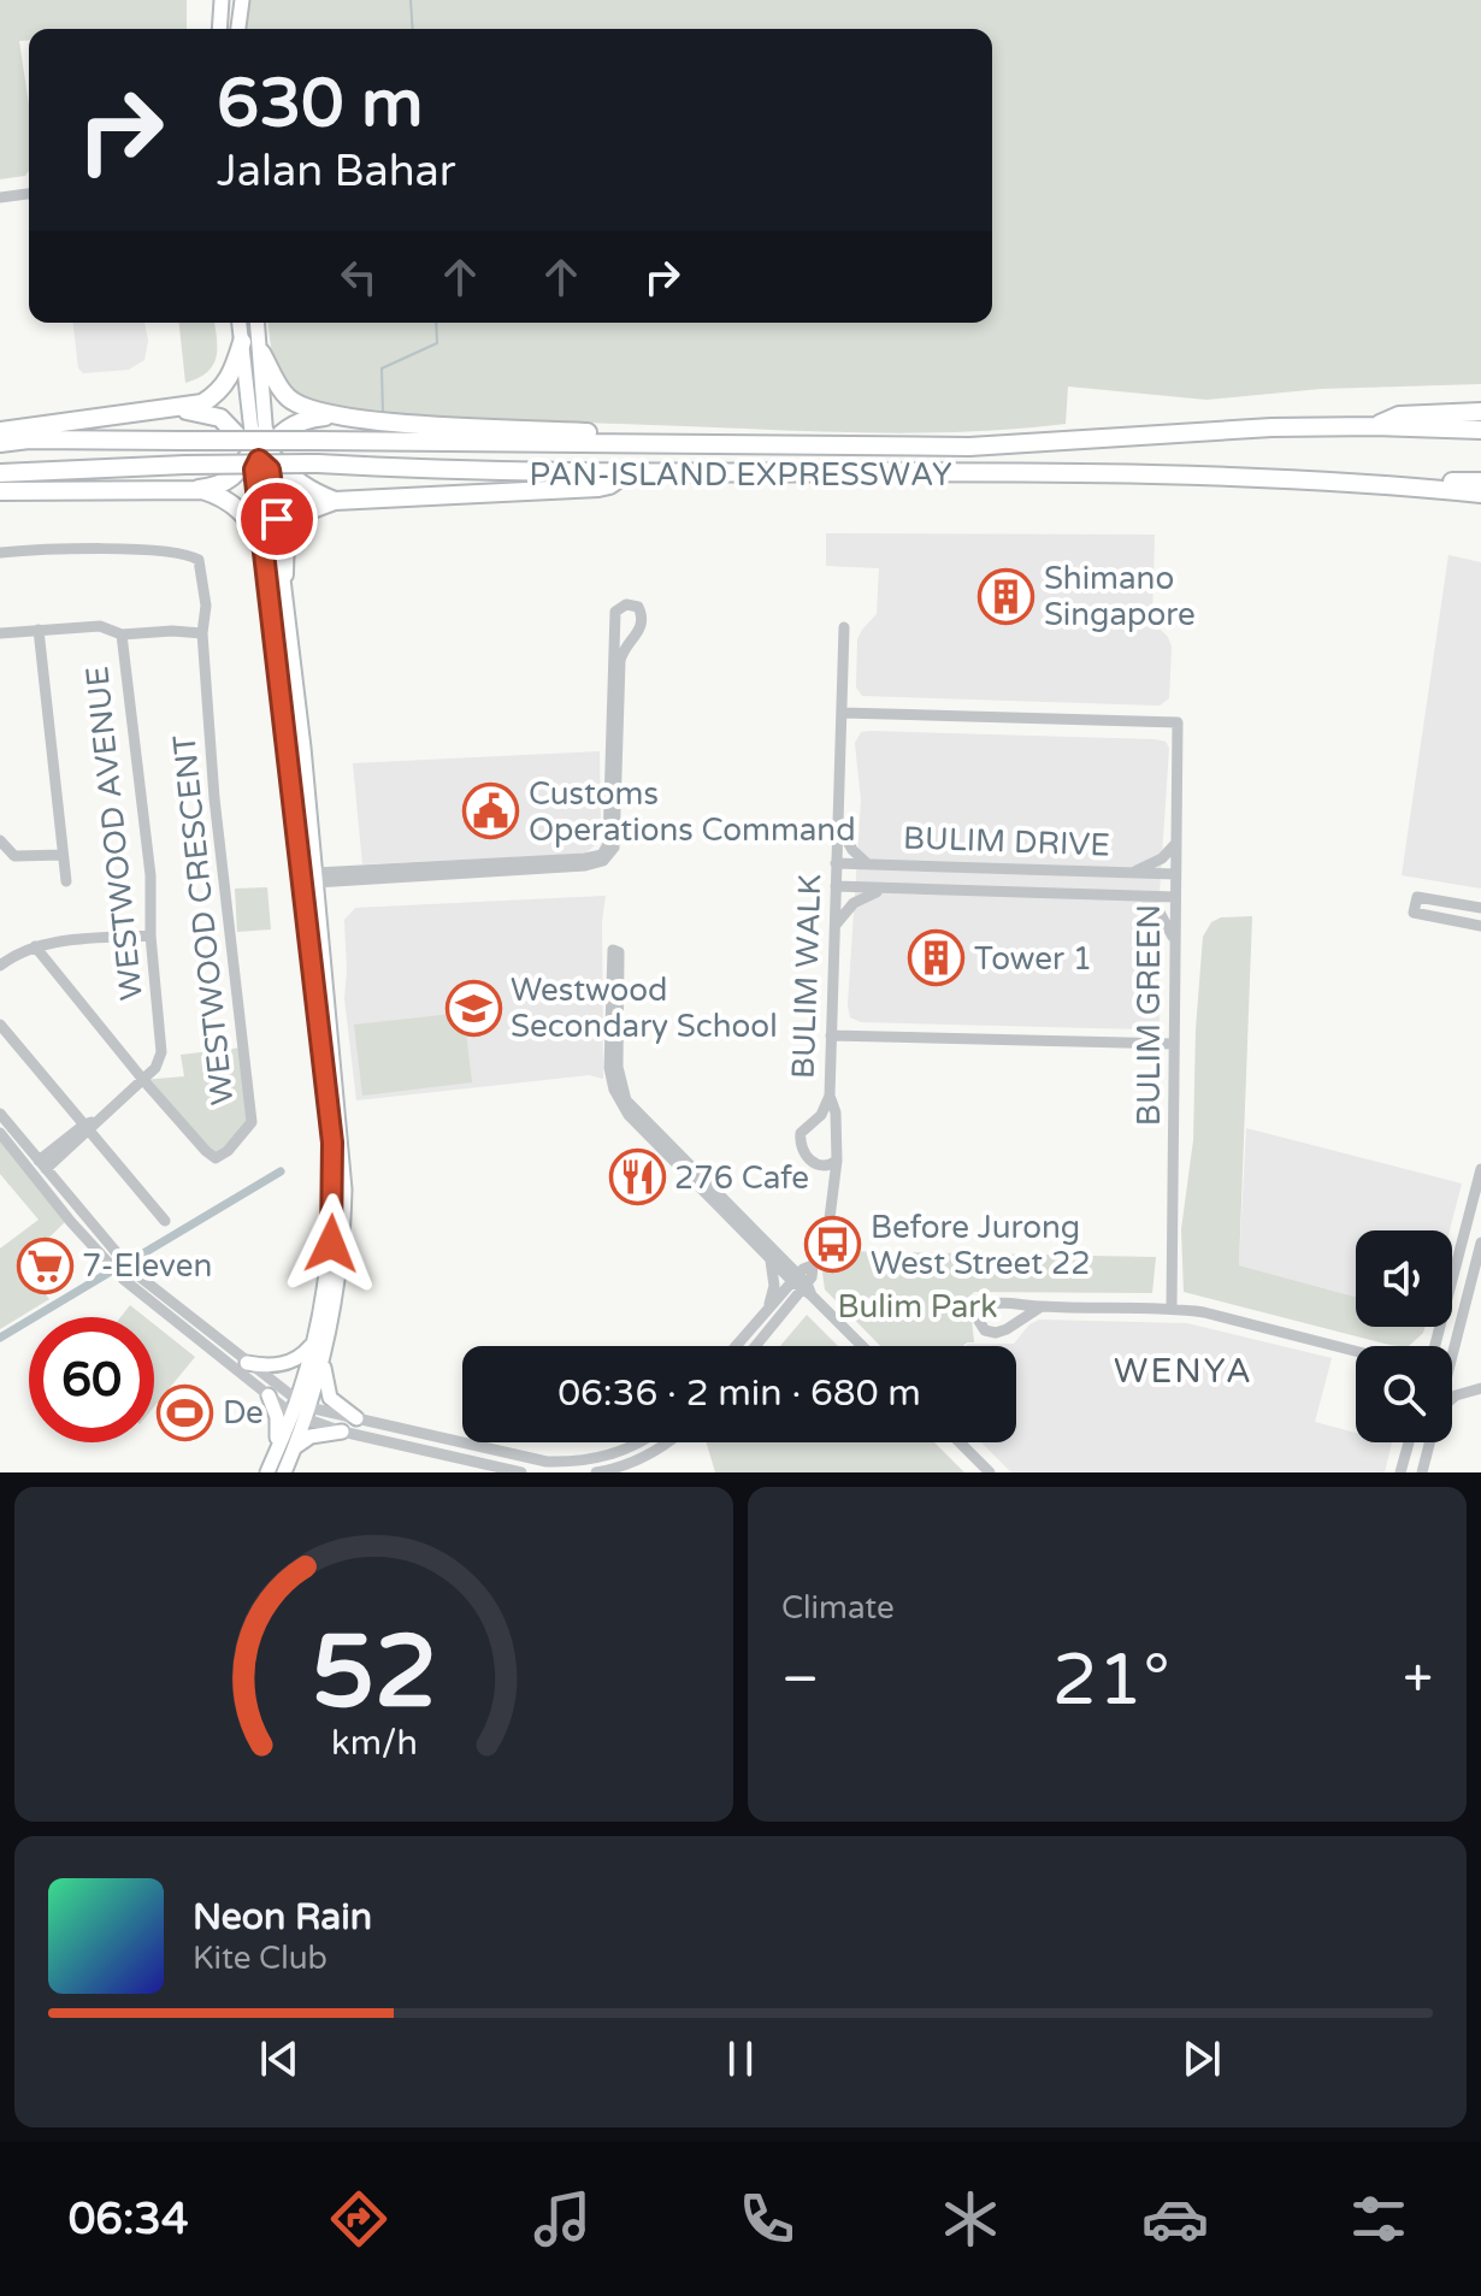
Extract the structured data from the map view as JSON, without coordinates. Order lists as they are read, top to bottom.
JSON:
{
  "streets": {
    "highway": ["PAN-ISLAND EXPRESSWAY"],
    "street": [
      "WESTWOOD AVENUE",
      "BULIM DRIVE",
      "WESTWOOD CRESCENT",
      "BULIM WALK",
      "BULIM GREEN"
    ]
  },
  "crossings": [
    ["WESTWOOD AVENUE", "WESTWOOD CRESCENT"],
    ["BULIM DRIVE", "BULIM WALK"],
    ["BULIM DRIVE", "BULIM GREEN"],
    ["BULIM WALK", "BULIM GREEN"]
  ],
  "districts": ["WENYA"],
  "parks": ["Bulim Park"],
  "places": {
    "building": ["Shimano Singapore", "Tower 1"],
    "public building": ["Customs Operations Command"],
    "school or university": ["Westwood Secondary School"],
    "restaurant": ["276 Cafe"],
    "bus stop": ["Before Jurong West Street 22"],
    "supermarket": ["7-Eleven"],
    "sports": ["De"]
  },
  "page": {
    "turn": ["630 m", "Jalan Bahar"],
    "limit": "60",
    "trip": "06:36 · 2 min · 680 m",
    "tile": "Climate",
    "heat": ["−", "21°", "+"],
    "song": ["Neon Rain", "Kite Club"],
    "tabs": "06:34",
    "gauge": ["52", "km/h"]
  }
}
